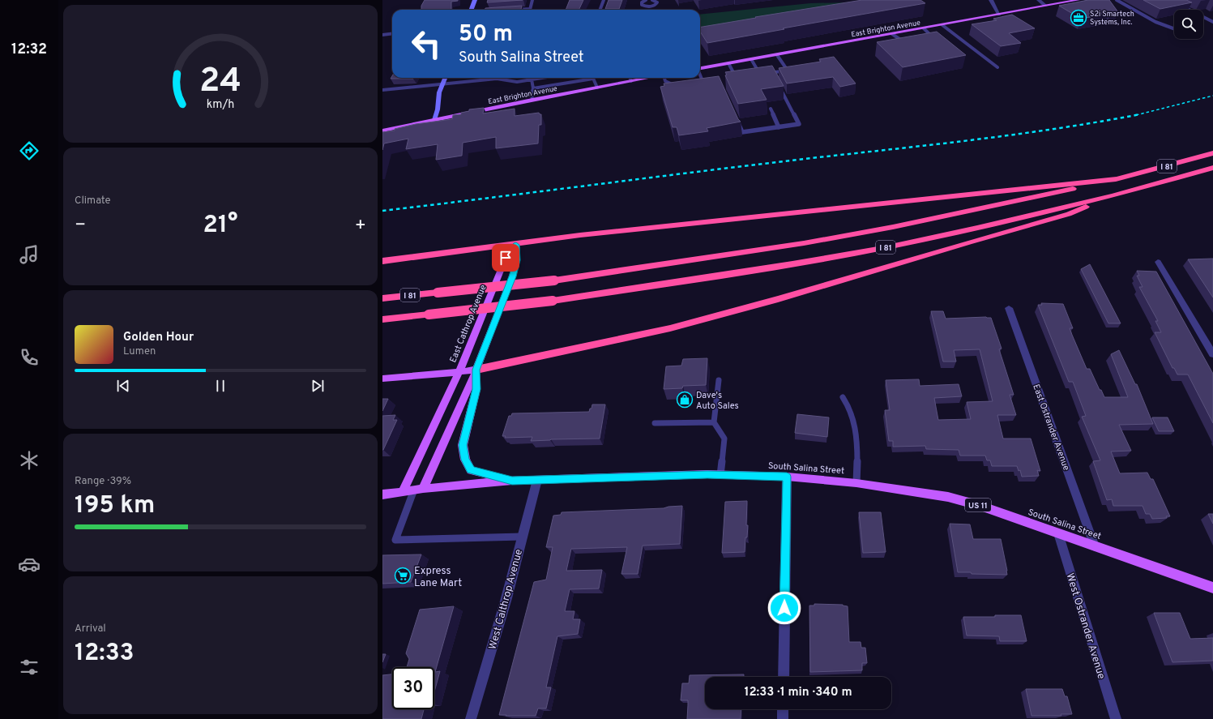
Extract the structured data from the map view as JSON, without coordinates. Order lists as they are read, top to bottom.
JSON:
{
  "streets": {
    "highway": ["I 81"],
    "main road": [
      "East Brighton Avenue",
      "East Cathrop Avenue",
      "South Salina Street",
      "US 11"
    ],
    "street": ["East Ostrander Avenue", "West Calthrop Avenue", "West Ostrander Avenue"]
  },
  "crossings": [
    ["East Cathrop Avenue", "South Salina Street"],
    ["East Ostrander Avenue", "South Salina Street"],
    ["South Salina Street", "West Calthrop Avenue"],
    ["South Salina Street", "West Ostrander Avenue"]
  ],
  "places": {
    "office": ["S2i Smartech Systems, Inc."],
    "shop": ["Dave's Auto Sales"],
    "supermarket": ["Express Lane Mart"]
  },
  "page": {
    "tabs": "12:32",
    "turn": ["50 m", "South Salina Street"],
    "tile": [
      "Climate",
      ["Range · 39%", "195 km"],
      ["Arrival", "12:33"]
    ],
    "heat": ["−", "21°", "+"],
    "song": ["Golden Hour", "Lumen"],
    "limit": "30",
    "trip": "12:33 · 1 min · 340 m",
    "gauge": ["24", "km/h"]
  }
}
